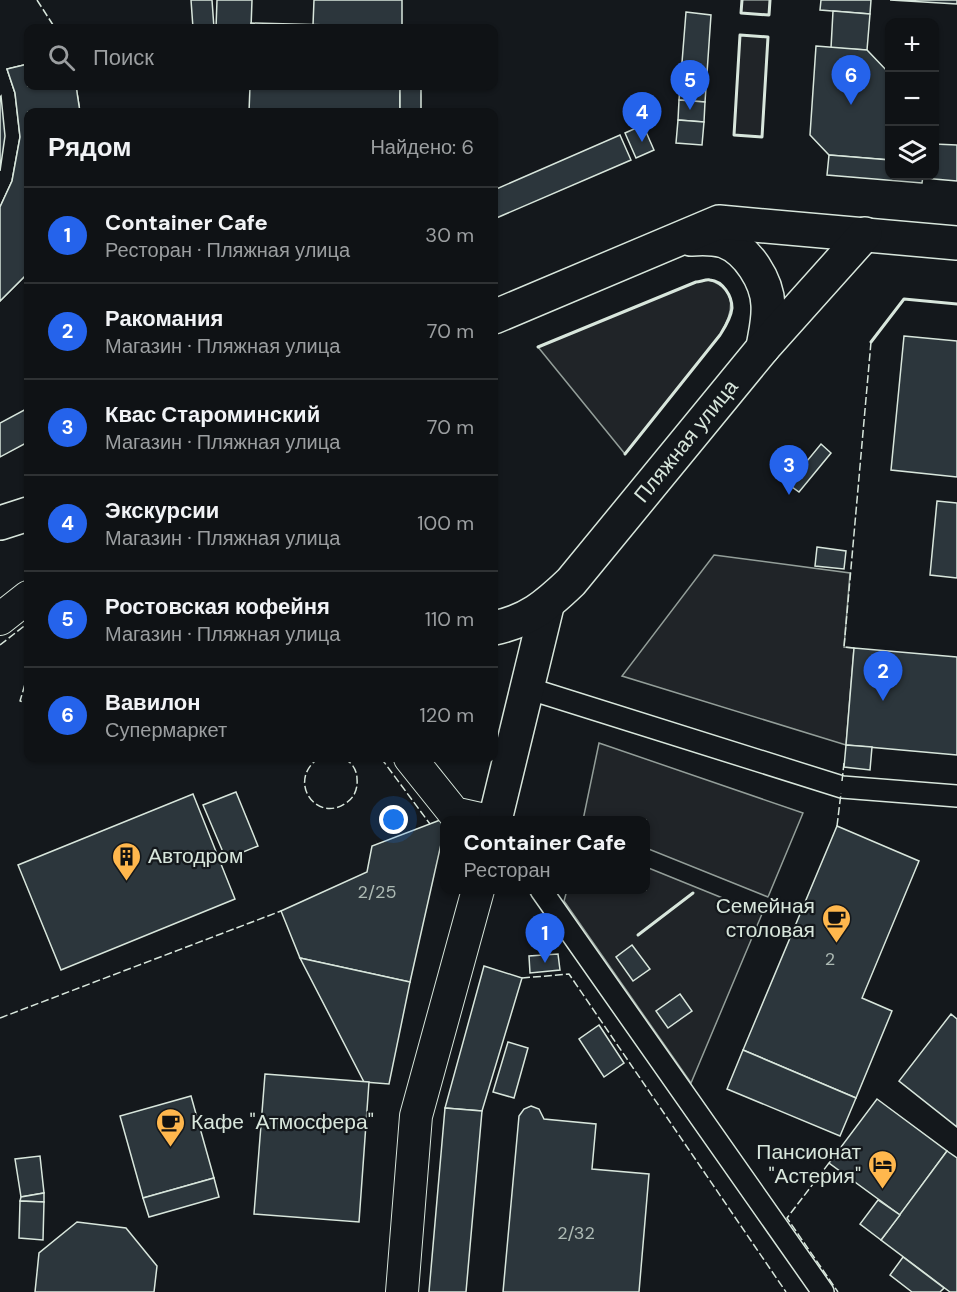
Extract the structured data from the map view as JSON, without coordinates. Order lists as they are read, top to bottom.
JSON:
{
  "streets": {
    "street": ["Пляжная улица"]
  },
  "places": {
    "building": ["Автодром"],
    "cafe": ["Семейная столовая", "Кафе \"Атмосфера\""],
    "hotel": ["Пансионат \"Астерия\""]
  },
  "house_numbers": ["2/25", "2", "2/32"],
  "page": {
    "map_buttons": ["+", "−"],
    "search": "Поиск",
    "pins": [
      "6",
      "5",
      "4",
      "3",
      "2",
      "1"
    ],
    "heading": ["Рядом", "Найдено: 6"],
    "list": [
      {
        "mark": "1",
        "name": "Container Cafe",
        "note": "Ресторан · Пляжная улица",
        "value": "30 m"
      },
      {
        "mark": "2",
        "name": "Ракомания",
        "note": "Магазин · Пляжная улица",
        "value": "70 m"
      },
      {
        "mark": "3",
        "name": "Квас Староминский",
        "note": "Магазин · Пляжная улица",
        "value": "70 m"
      },
      {
        "mark": "4",
        "name": "Экскурсии",
        "note": "Магазин · Пляжная улица",
        "value": "100 m"
      },
      {
        "mark": "5",
        "name": "Ростовская кофейня",
        "note": "Магазин · Пляжная улица",
        "value": "110 m"
      },
      {
        "mark": "6",
        "name": "Вавилон",
        "note": "Супермаркет",
        "value": "120 m"
      }
    ],
    "popup": ["Container Cafe", "Ресторан"]
  }
}
